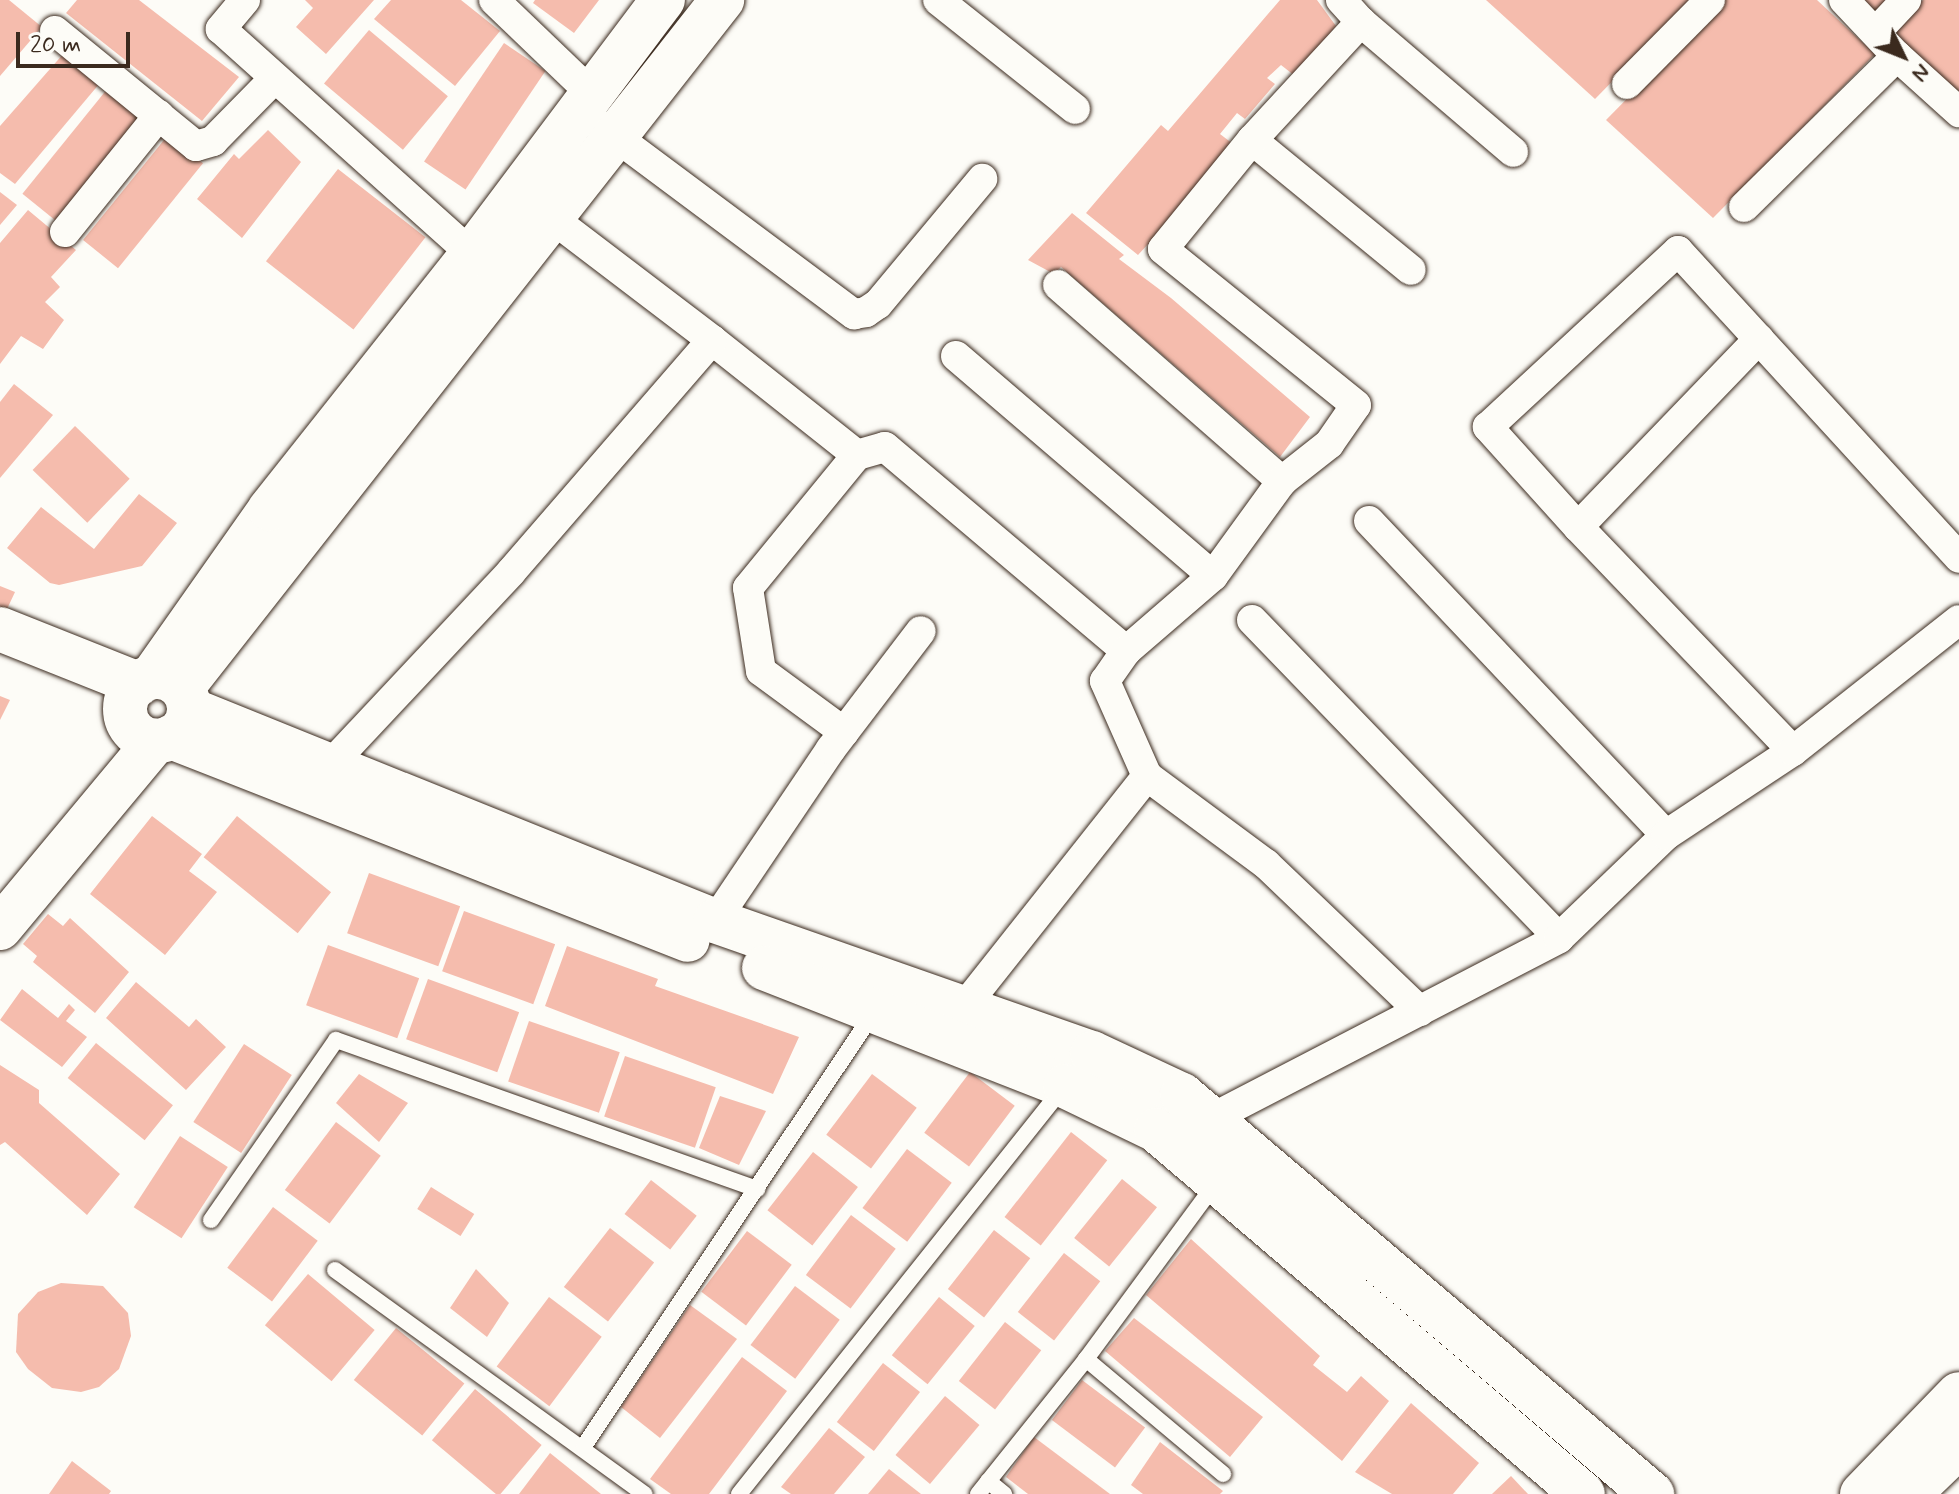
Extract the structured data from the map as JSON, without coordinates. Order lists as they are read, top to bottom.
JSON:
{
  "scale_bar": "20 m",
  "north": "bottom right"
}
